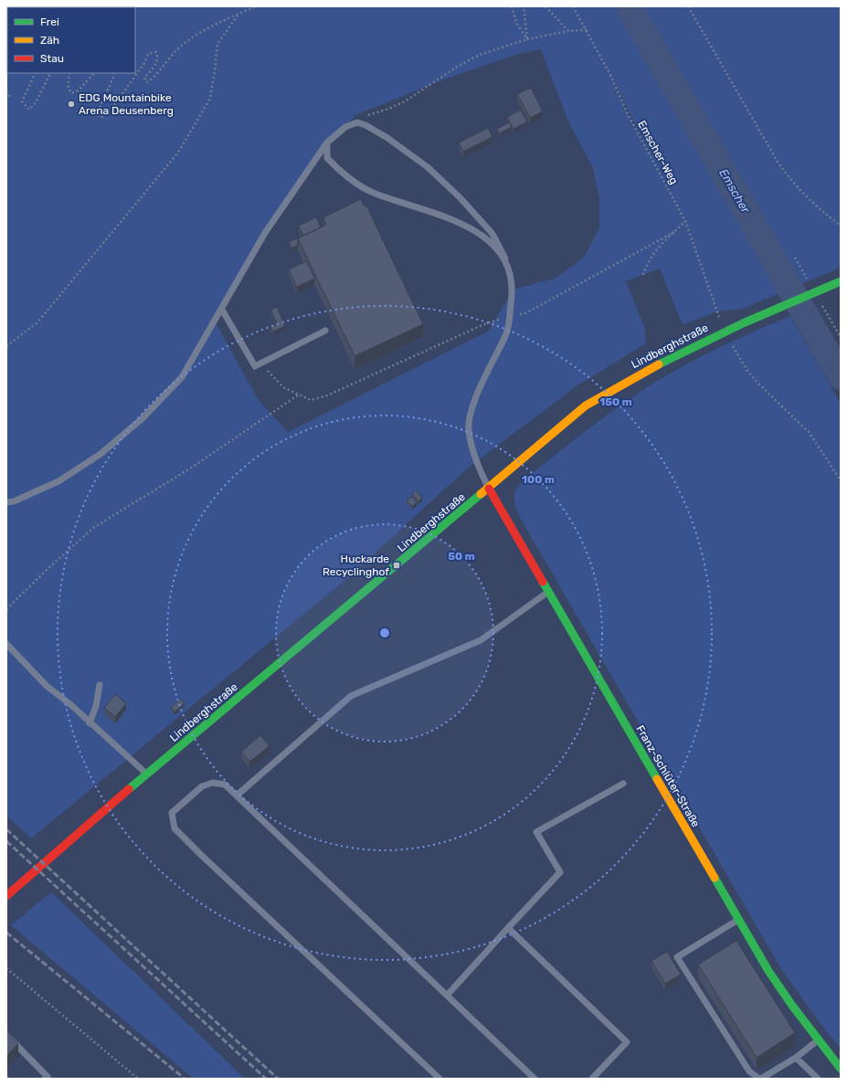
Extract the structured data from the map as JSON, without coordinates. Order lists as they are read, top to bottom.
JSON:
{
  "streets": {
    "main road": ["Lindberghstraße", "Franz-Schlüter-Straße"],
    "path": ["Emscher-Weg"]
  },
  "crossings": [
    ["Lindberghstraße", "Franz-Schlüter-Straße"]
  ],
  "water": ["Emscher"],
  "places": {
    "other": ["EDG Mountainbike Arena Deusenberg"],
    "transit": ["Huckarde Recyclinghof"]
  },
  "legend": ["Frei", "Zäh", "Stau"],
  "rings": ["150 m", "100 m", "50 m"]
}
